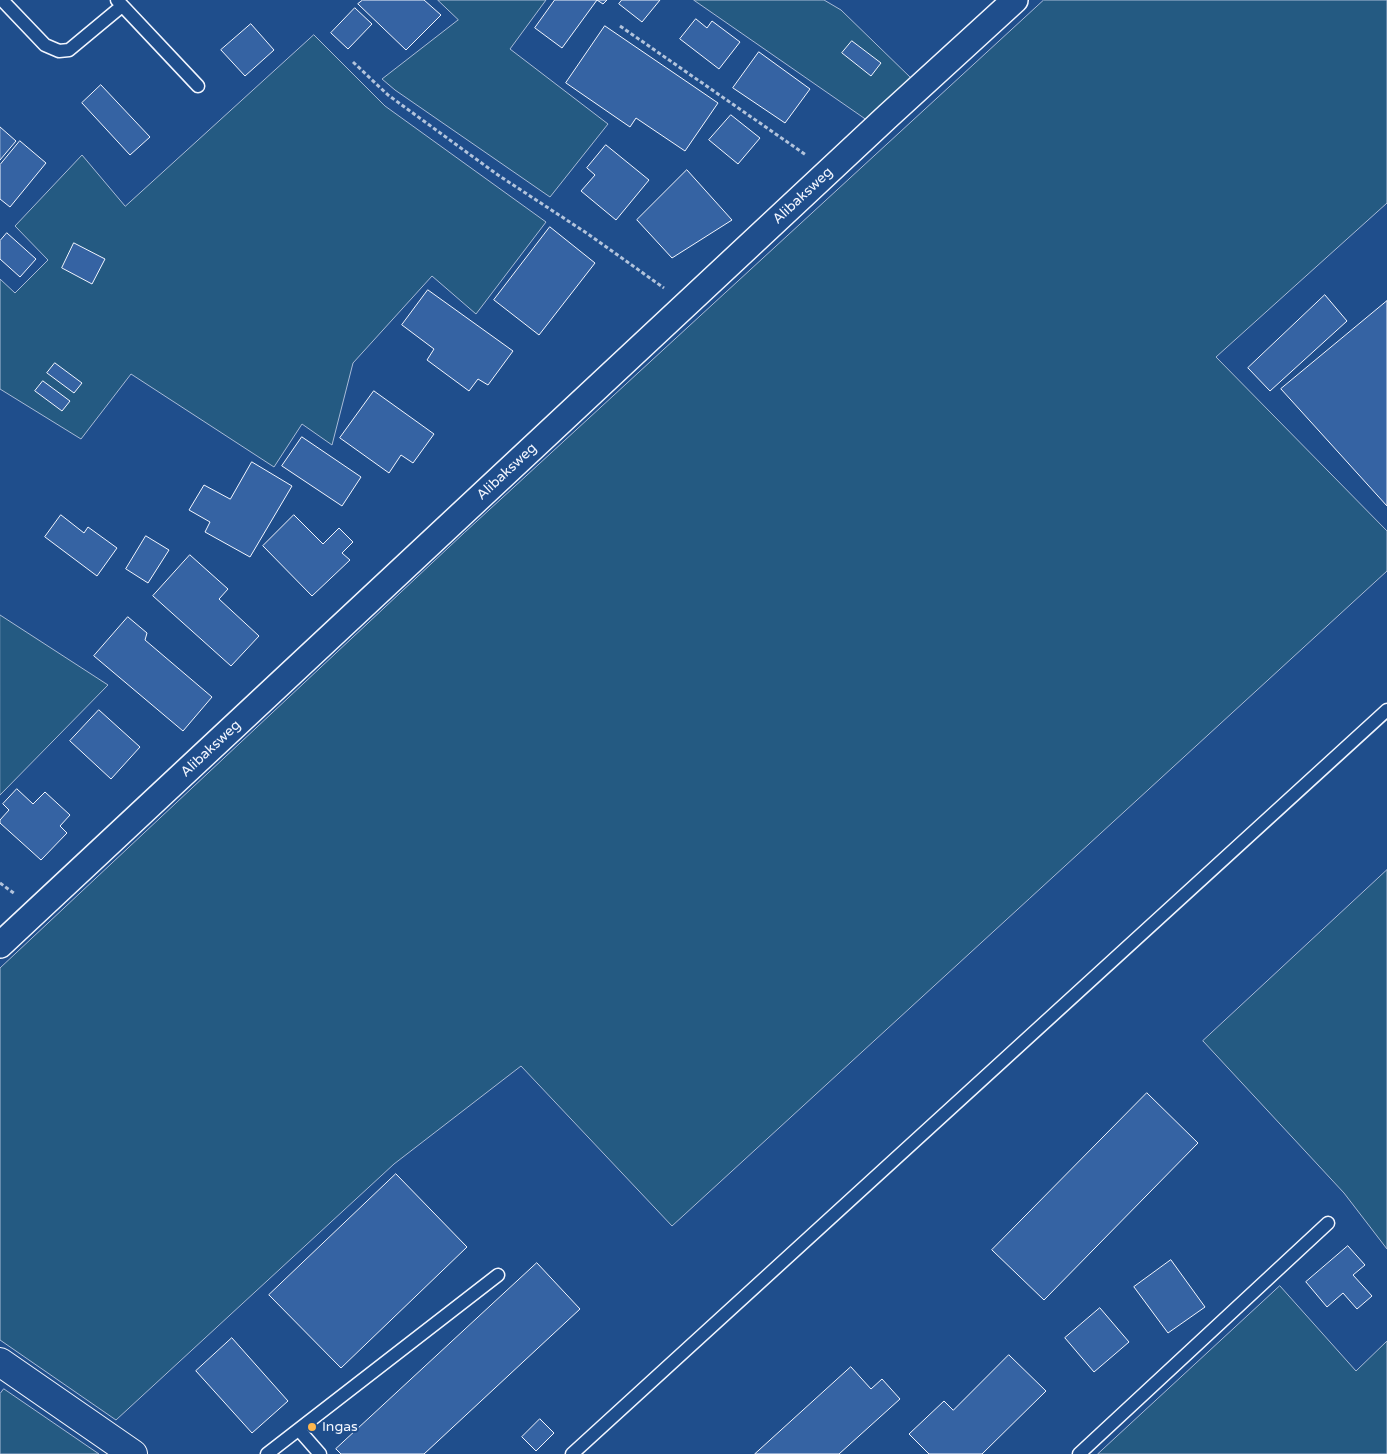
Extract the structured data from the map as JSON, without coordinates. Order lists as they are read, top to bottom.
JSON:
{
  "streets": {
    "street": ["Alibaksweg"]
  },
  "places": ["Ingas"]
}
